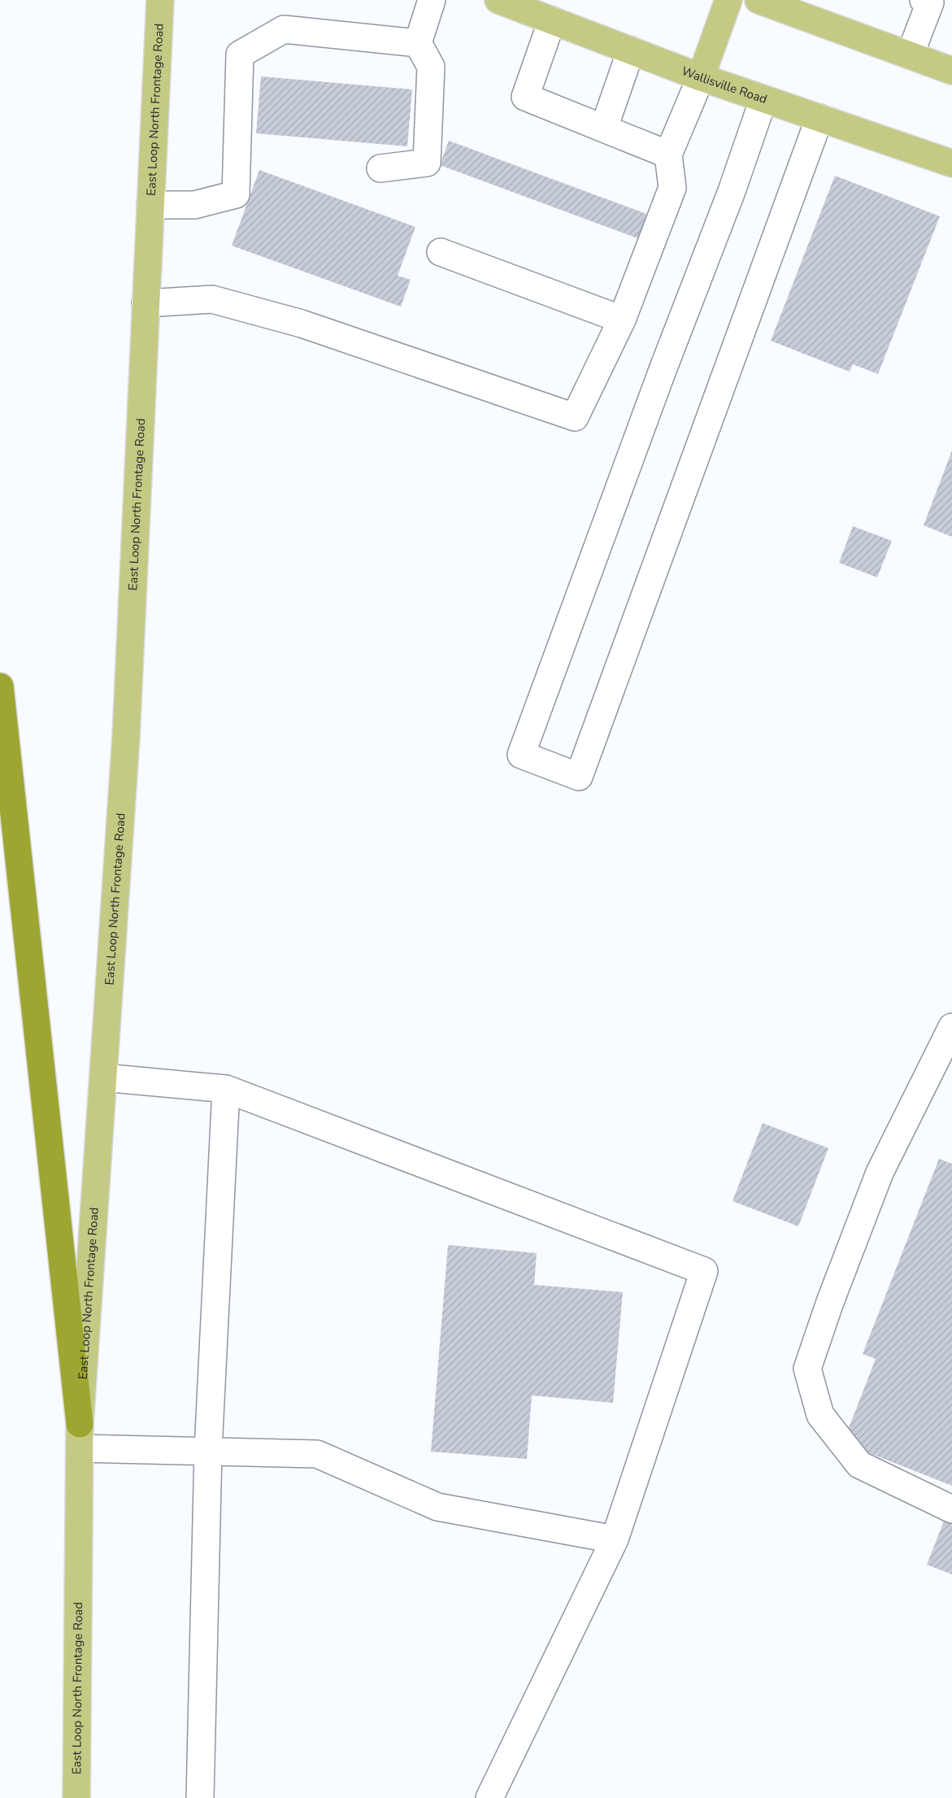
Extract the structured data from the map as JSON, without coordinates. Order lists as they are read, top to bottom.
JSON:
{
  "streets": {
    "main road": ["Wallisville Road", "East Loop North Frontage Road"]
  }
}
